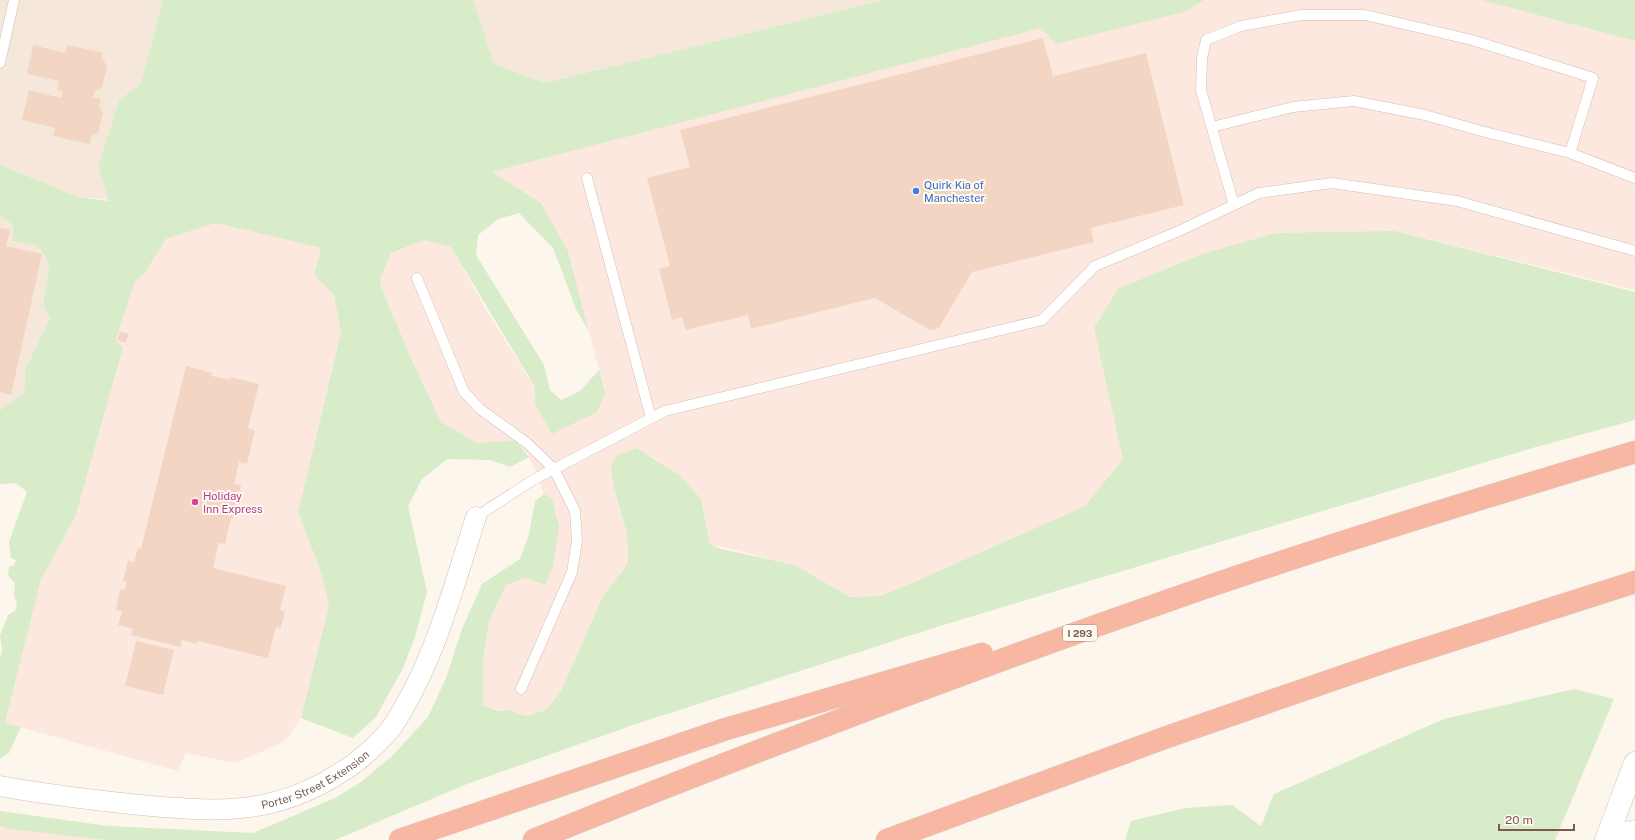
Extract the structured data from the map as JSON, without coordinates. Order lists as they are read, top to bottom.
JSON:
{
  "streets": {
    "highway": ["I 293"],
    "street": ["Porter Street Extension"]
  },
  "places": ["Quirk Kia of Manchester", "Holiday Inn Express"],
  "scale_bar": "20 m"
}
